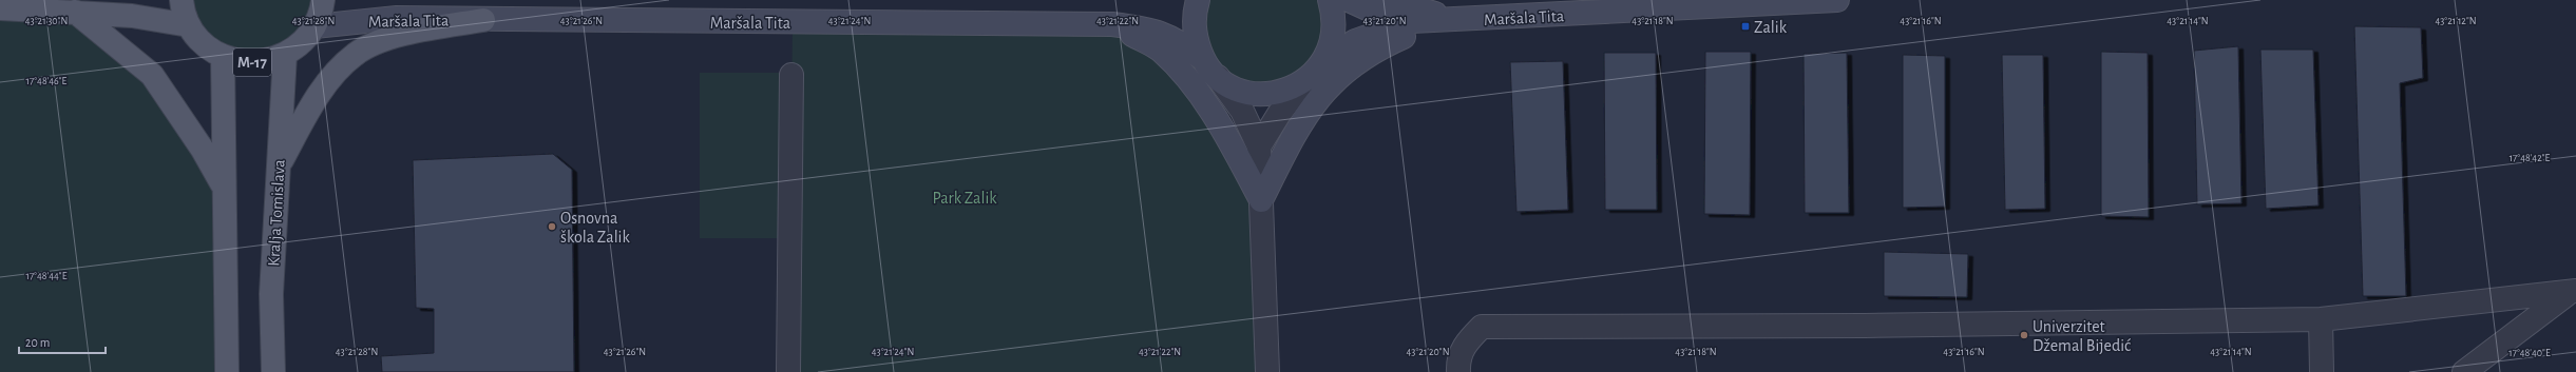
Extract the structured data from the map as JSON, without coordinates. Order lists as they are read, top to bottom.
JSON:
{
  "streets": {
    "main road": ["M-17", "Kralja Tomislava"],
    "street": ["Maršala Tita"]
  },
  "crossings": [
    ["Maršala Tita", "M-17"],
    ["M-17", "Kralja Tomislava"]
  ],
  "parks": ["Park Zalik"],
  "places": {
    "transit": ["Zalik"],
    "other": ["Osnovna škola Zalik", "Univerzitet Džemal Bijedić"]
  },
  "scale_bar": "20 m",
  "coordinates": [
    "43°21'30\"N",
    "43°21'28\"N",
    "43°21'26\"N",
    "43°21'24\"N",
    "43°21'22\"N",
    "43°21'20\"N",
    "43°21'18\"N",
    "43°21'16\"N",
    "43°21'14\"N",
    "43°21'12\"N",
    "17°48'46\"E",
    "17°48'42\"E",
    "17°48'44\"E",
    "17°48'40\"E"
  ]
}
